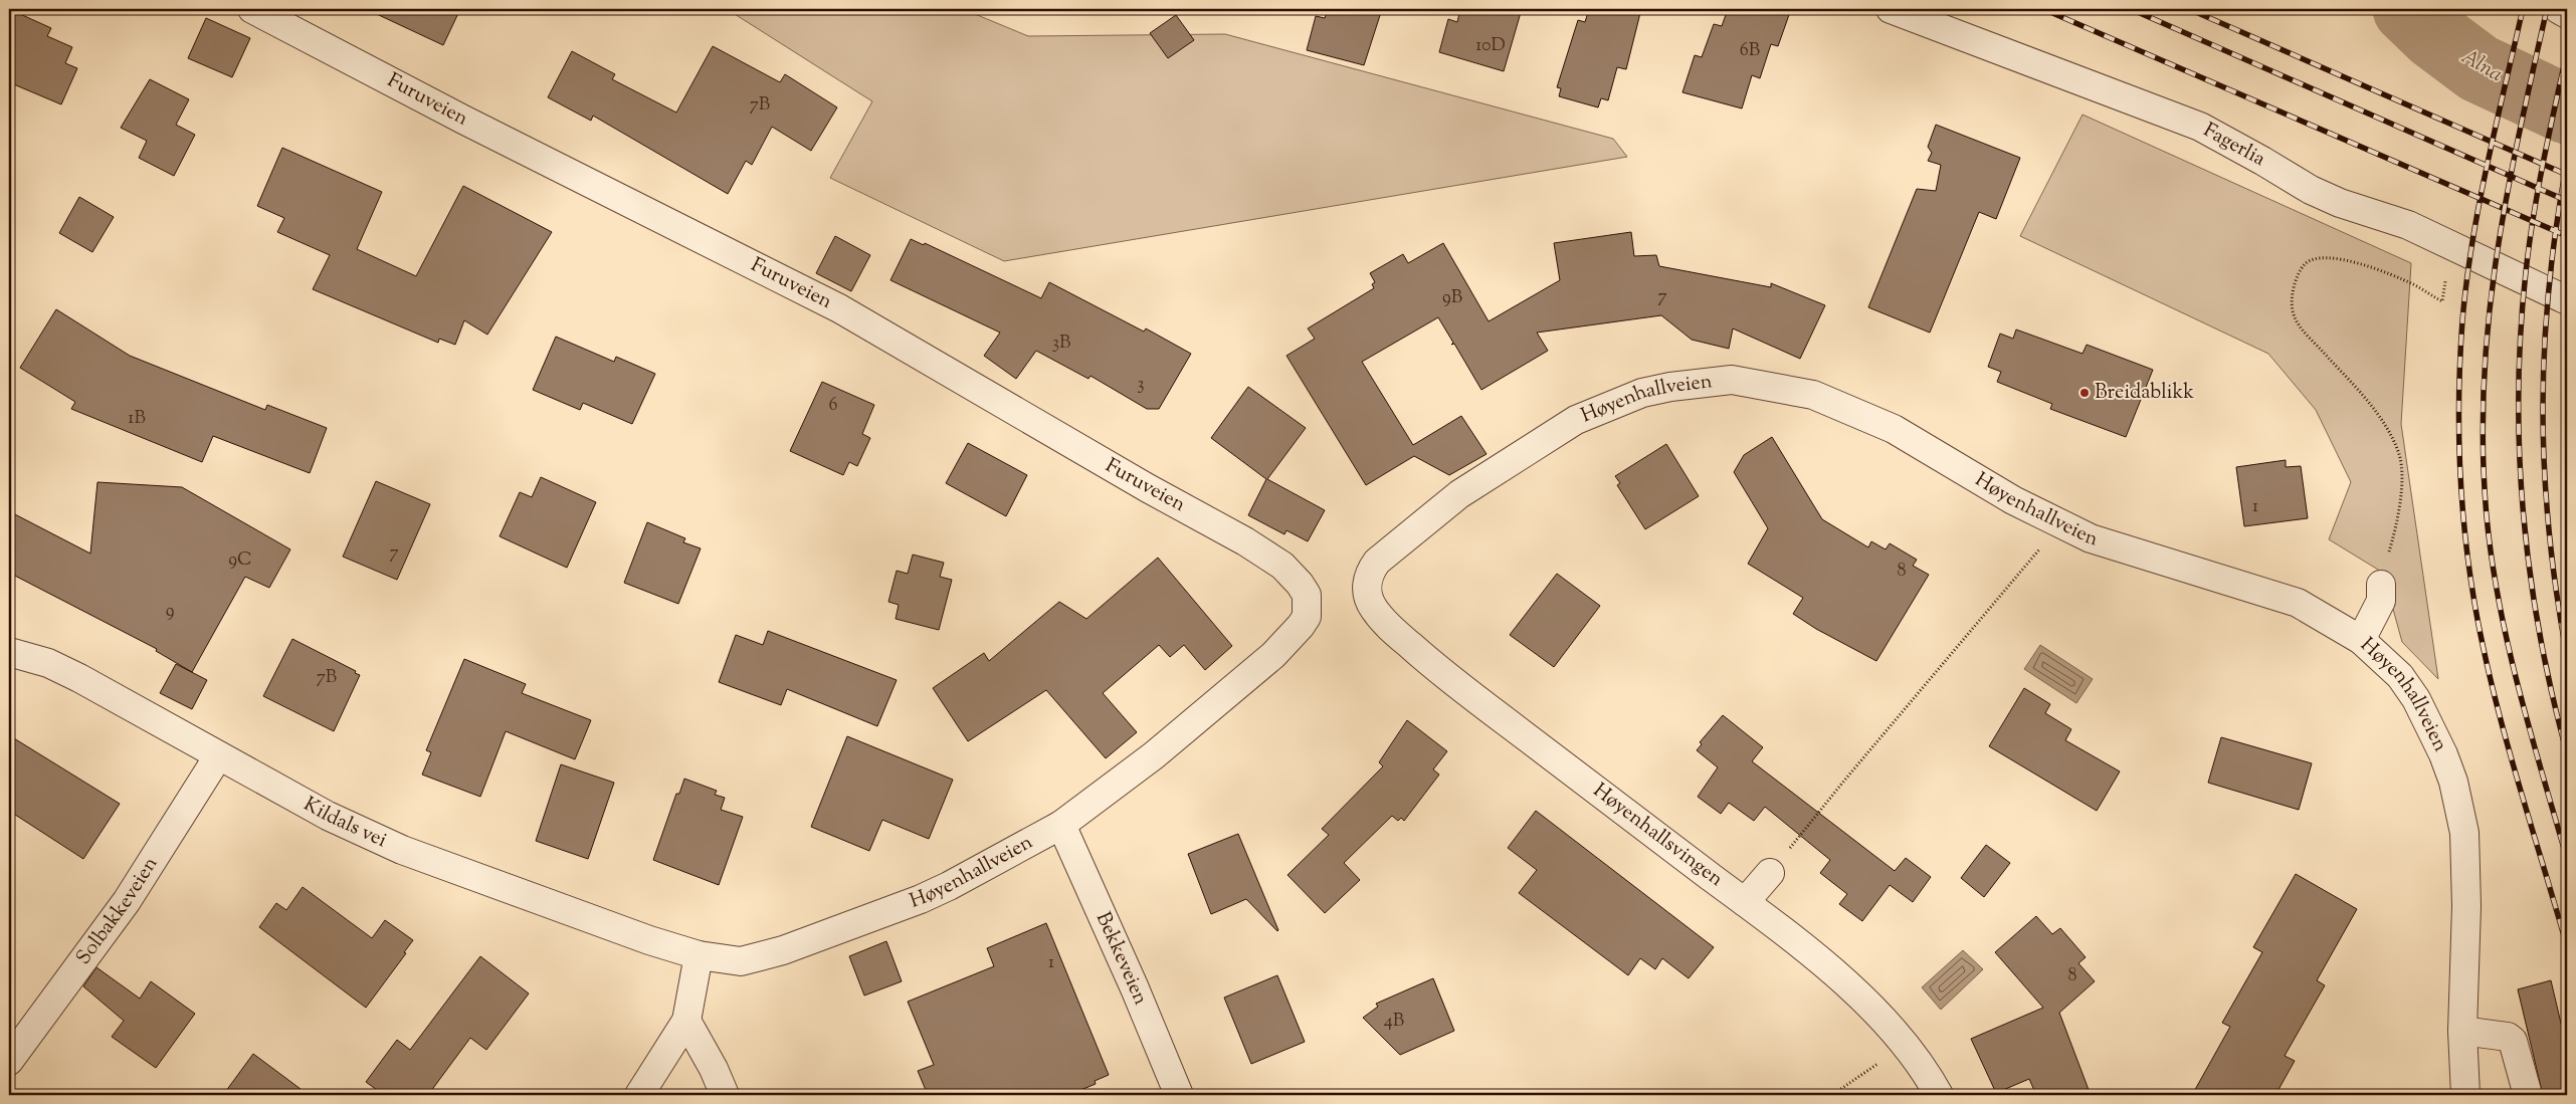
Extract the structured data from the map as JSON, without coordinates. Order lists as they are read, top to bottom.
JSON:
{
  "streets": {
    "street": [
      "Furuveien",
      "Fagerlia",
      "Høyenhallveien",
      "Kildals vei",
      "Høyenhallsvingen",
      "Solbakkeveien",
      "Bekkeveien"
    ]
  },
  "crossings": [
    ["Furuveien", "Høyenhallveien"],
    ["Høyenhallveien", "Kildals vei"],
    ["Høyenhallveien", "Høyenhallsvingen"],
    ["Høyenhallveien", "Bekkeveien"],
    ["Kildals vei", "Solbakkeveien"]
  ],
  "water": ["Alna"],
  "places": ["Breidablikk"],
  "house_numbers": [
    "10D",
    "6B",
    "7B",
    "7",
    "9B",
    "3B",
    "3",
    "6",
    "1B",
    "1",
    "7",
    "9C",
    "8",
    "9",
    "7B",
    "1",
    "8",
    "4B"
  ]
}
